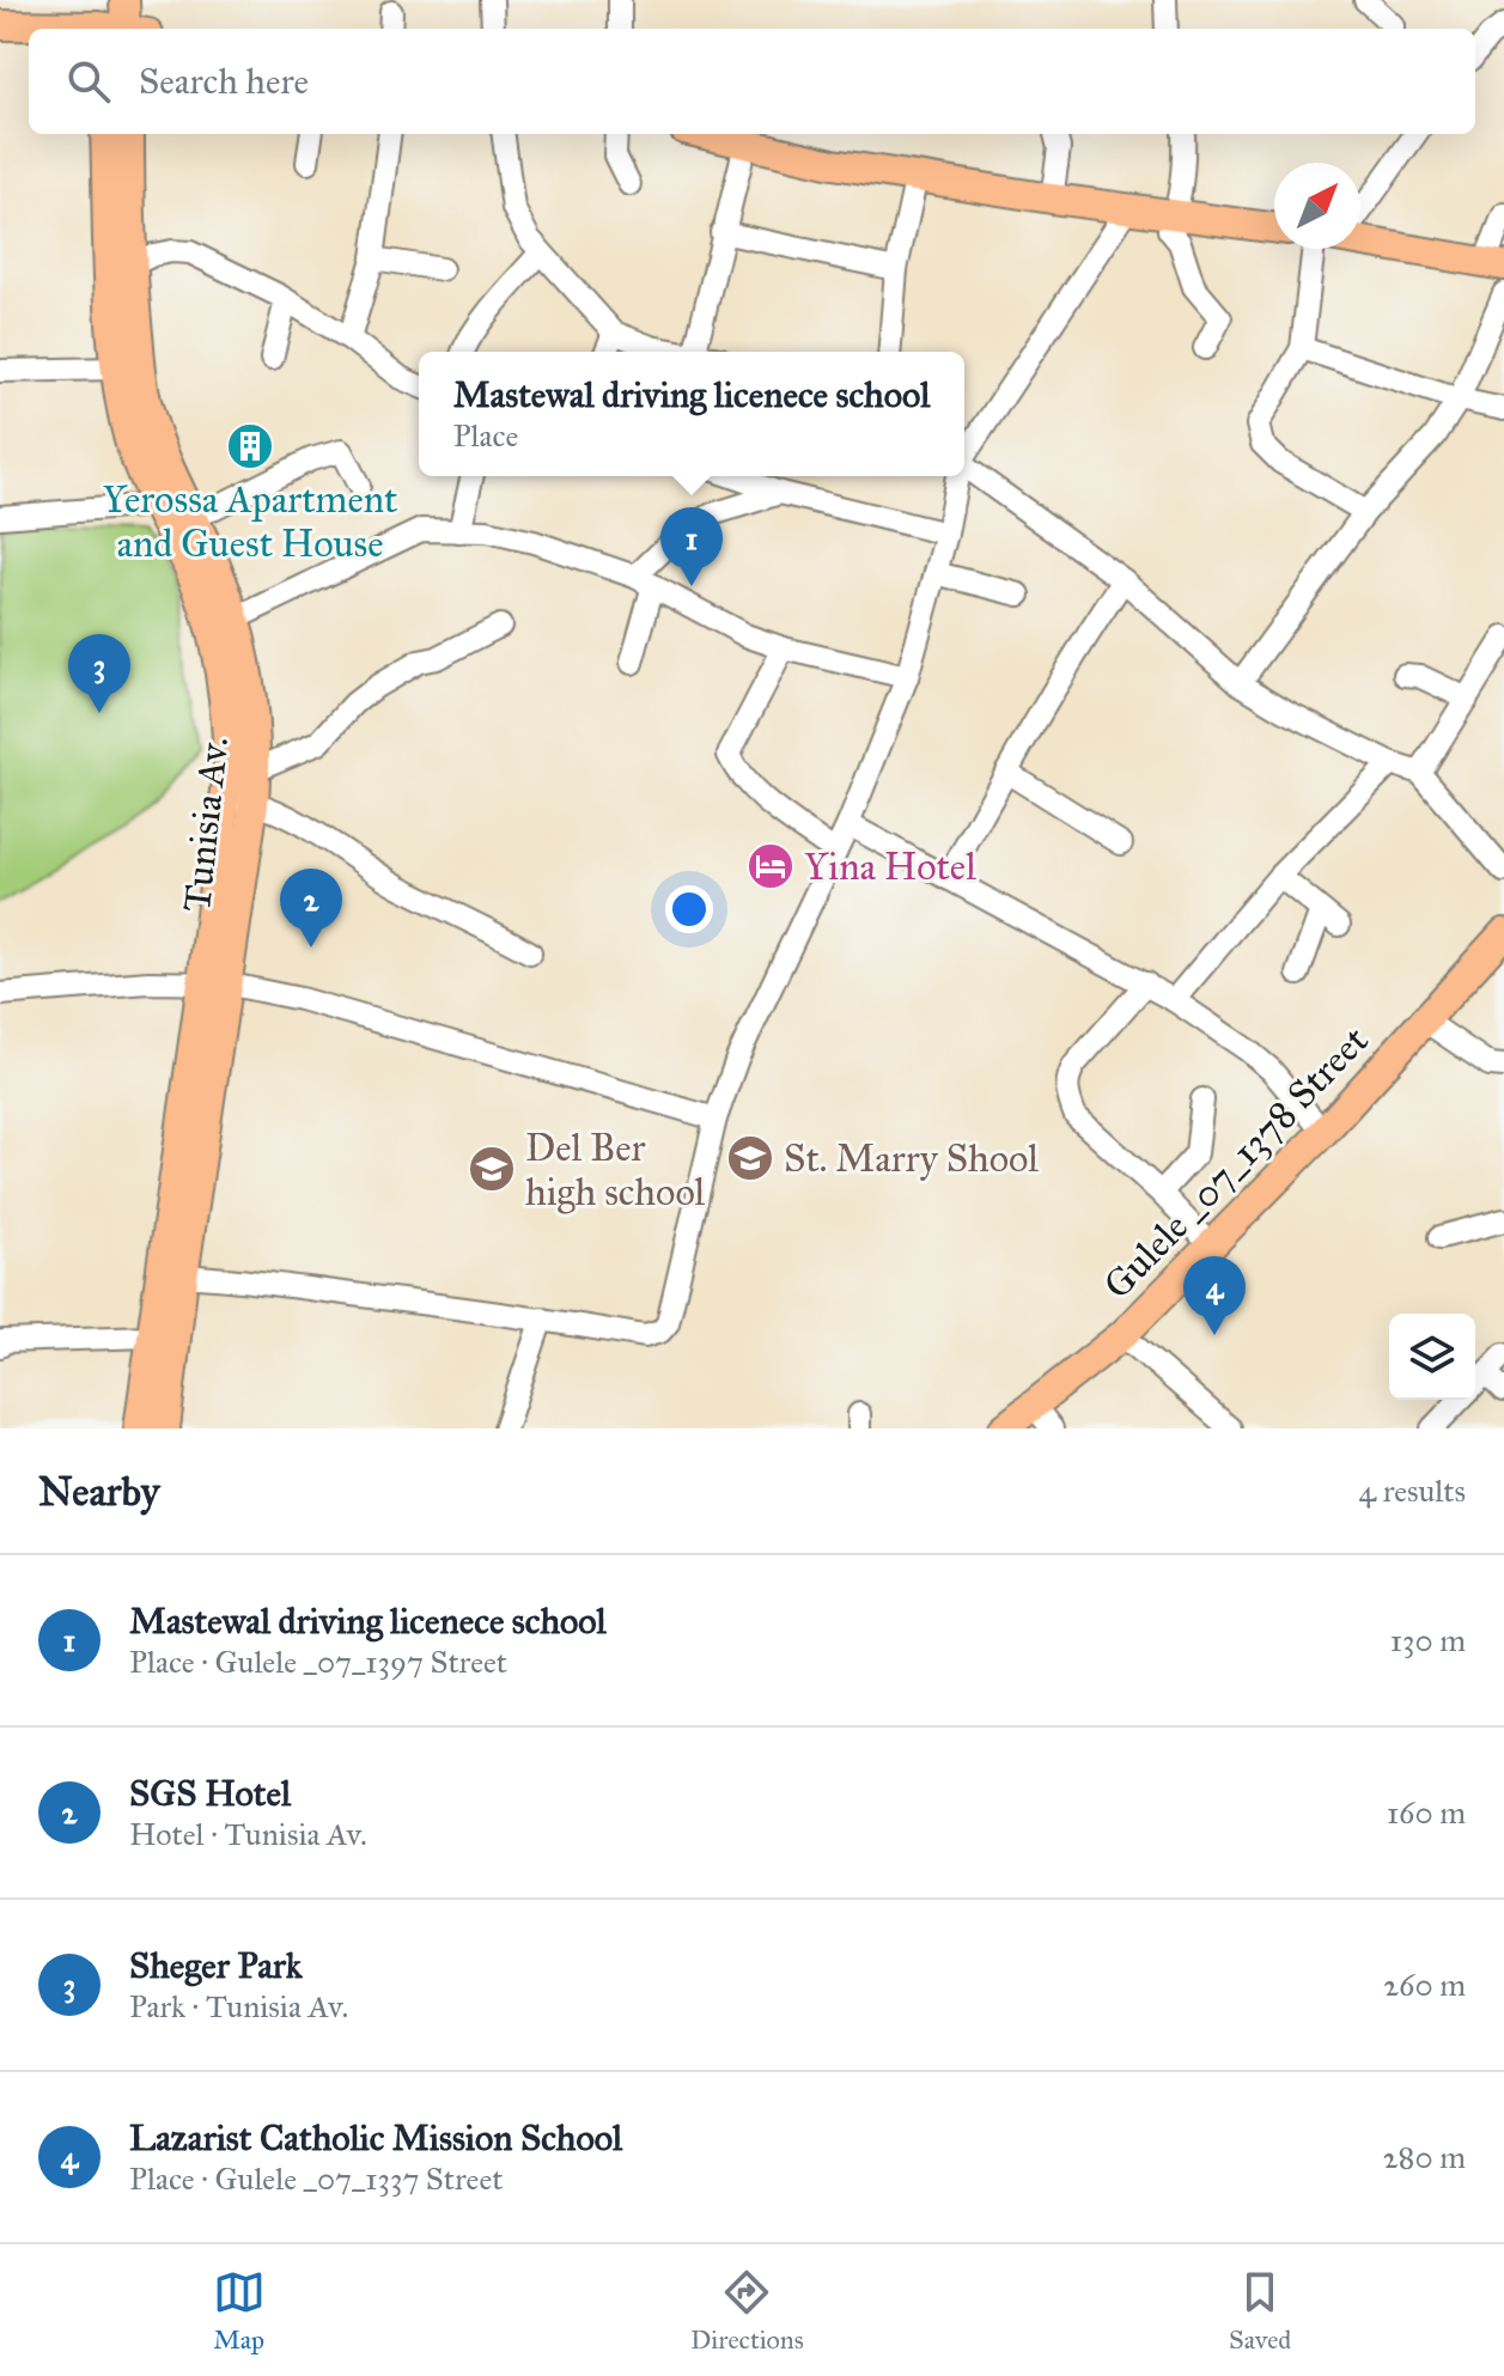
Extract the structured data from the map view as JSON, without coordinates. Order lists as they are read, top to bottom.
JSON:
{
  "streets": {
    "main road": ["Tunisia Av.", "Gulele _07_1378 Street"]
  },
  "places": {
    "building": ["Yerossa Apartment and Guest House"],
    "hotel": ["Yina Hotel"],
    "school or university": ["St. Marry Shool", "Del Ber high school"]
  },
  "north": "top right",
  "page": {
    "search": "Search here",
    "popup": ["Mastewal driving licenece school", "Place"],
    "pins": [
      "1",
      "3",
      "2",
      "4"
    ],
    "heading": ["Nearby", "4 results"],
    "list": [
      {
        "mark": "1",
        "name": "Mastewal driving licenece school",
        "note": "Place · Gulele _07_1397 Street",
        "value": "130 m"
      },
      {
        "mark": "2",
        "name": "SGS Hotel",
        "note": "Hotel · Tunisia Av.",
        "value": "160 m"
      },
      {
        "mark": "3",
        "name": "Sheger Park",
        "note": "Park · Tunisia Av.",
        "value": "260 m"
      },
      {
        "mark": "4",
        "name": "Lazarist Catholic Mission School",
        "note": "Place · Gulele _07_1337 Street",
        "value": "280 m"
      }
    ],
    "nav": ["Map", "Directions", "Saved"]
  }
}
